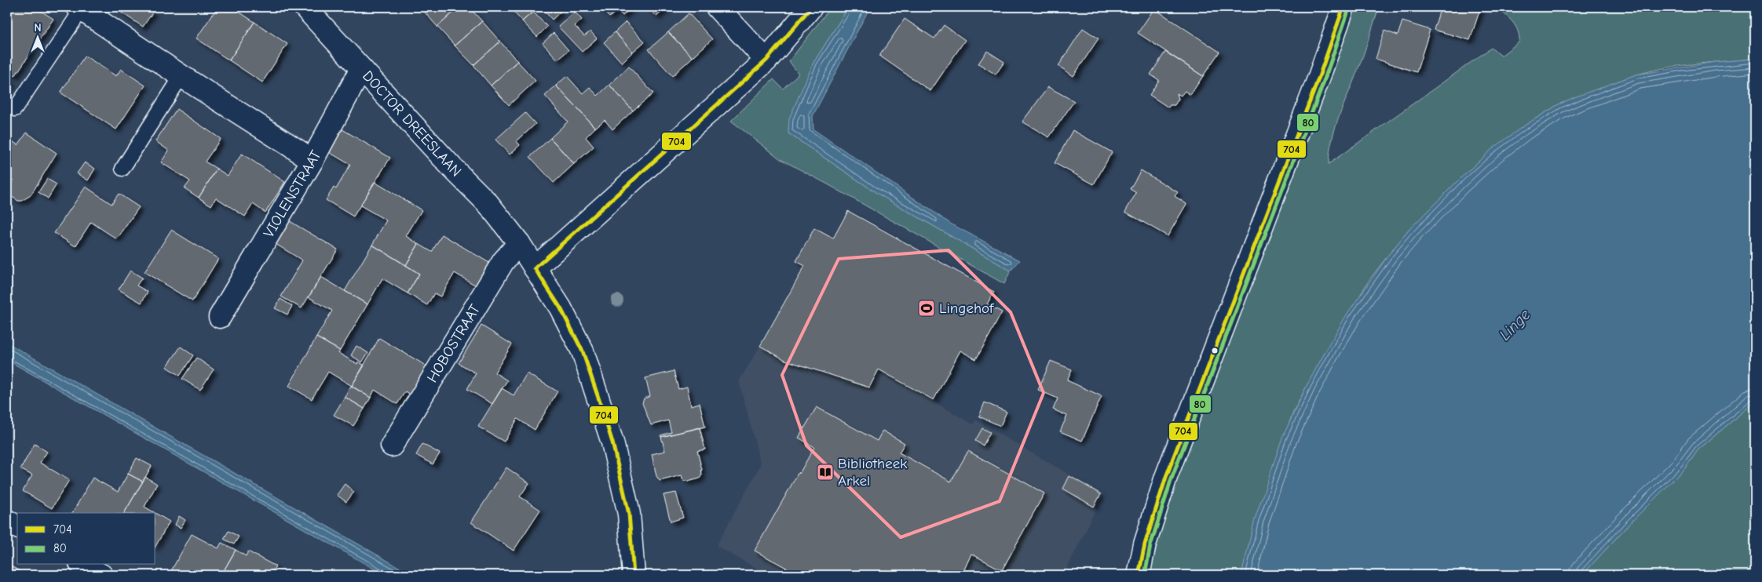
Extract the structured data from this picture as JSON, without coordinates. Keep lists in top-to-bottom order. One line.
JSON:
{"streets":{"street":["DOCTOR DREESLAAN","VIOLENSTRAAT","HOBOSTRAAT"]},"crossings":[["DOCTOR DREESLAAN","VIOLENSTRAAT"],["DOCTOR DREESLAAN","HOBOSTRAAT"]],"water":["Linge"],"places":{"sports":["Lingehof"],"library":["Bibliotheek Arkel"]},"lines":["transit line 704","transit line 80"],"legend":["704","80"],"north":"top"}
